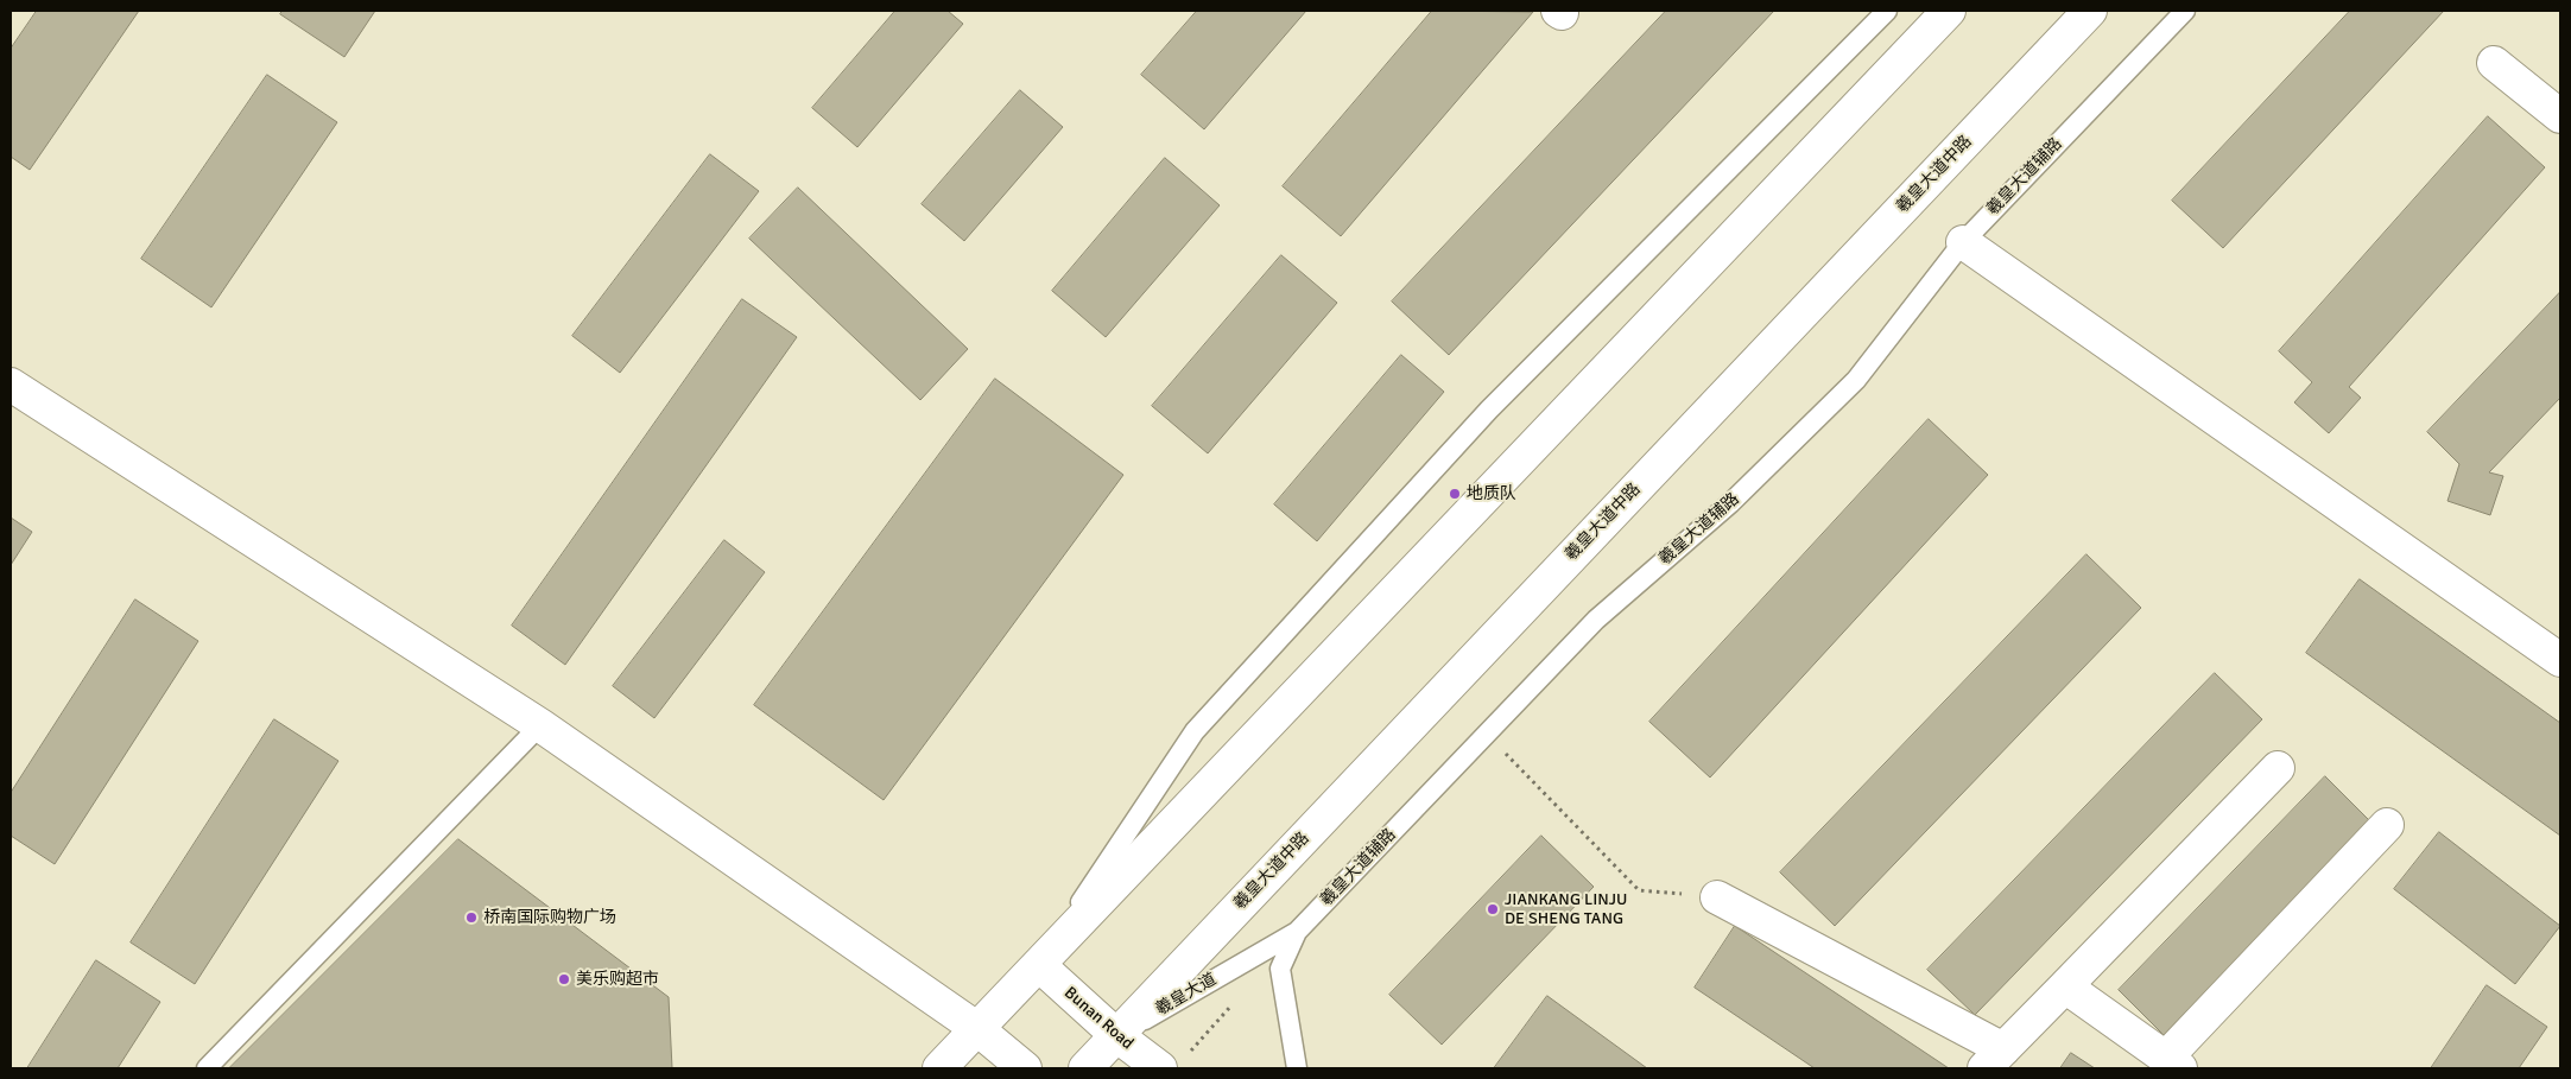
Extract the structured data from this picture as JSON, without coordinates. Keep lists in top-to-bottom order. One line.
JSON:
{"streets":{"street":["羲皇大道中路","羲皇大道","Bunan Road"],"lane":["羲皇大道辅路"]},"crossings":[["羲皇大道中路","羲皇大道"],["羲皇大道中路","Bunan Road"],["羲皇大道辅路","羲皇大道"],["羲皇大道","Bunan Road"]],"places":["地质队","JIANKANG LINJU DE SHENG TANG","桥南国际购物广场","美乐购超市"]}
